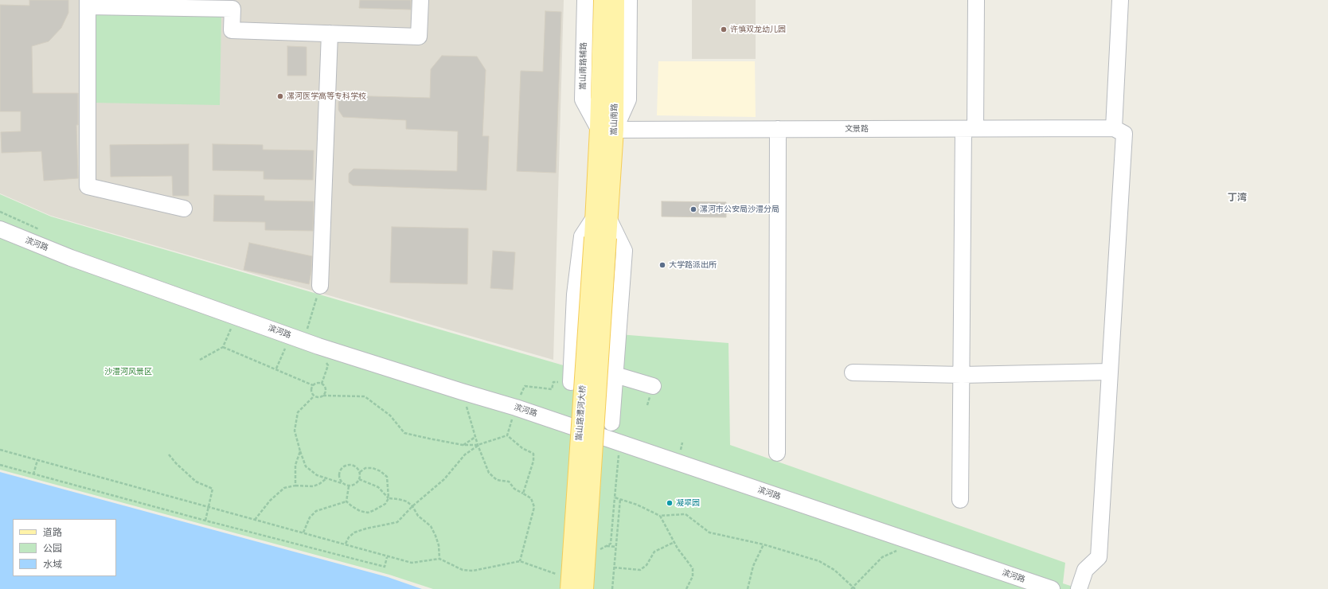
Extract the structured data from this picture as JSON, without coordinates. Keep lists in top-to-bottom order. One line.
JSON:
{"streets":{"main road":["嵩山南路","嵩山路澧河大桥"],"street":["嵩山南路辅路","文景路","滨河路"]},"crossings":[["嵩山南路辅路","嵩山南路"],["嵩山南路辅路","文景路"],["嵩山南路","文景路"],["嵩山南路","嵩山路澧河大桥"]],"districts":["丁湾"],"parks":["沙澧河风景区"],"places":["许慎双龙幼儿园","漯河医学高等专科学校","漯河市公安局沙澧分局","大学路派出所","凝翠园"],"legend":["道路","公园","水域"]}
